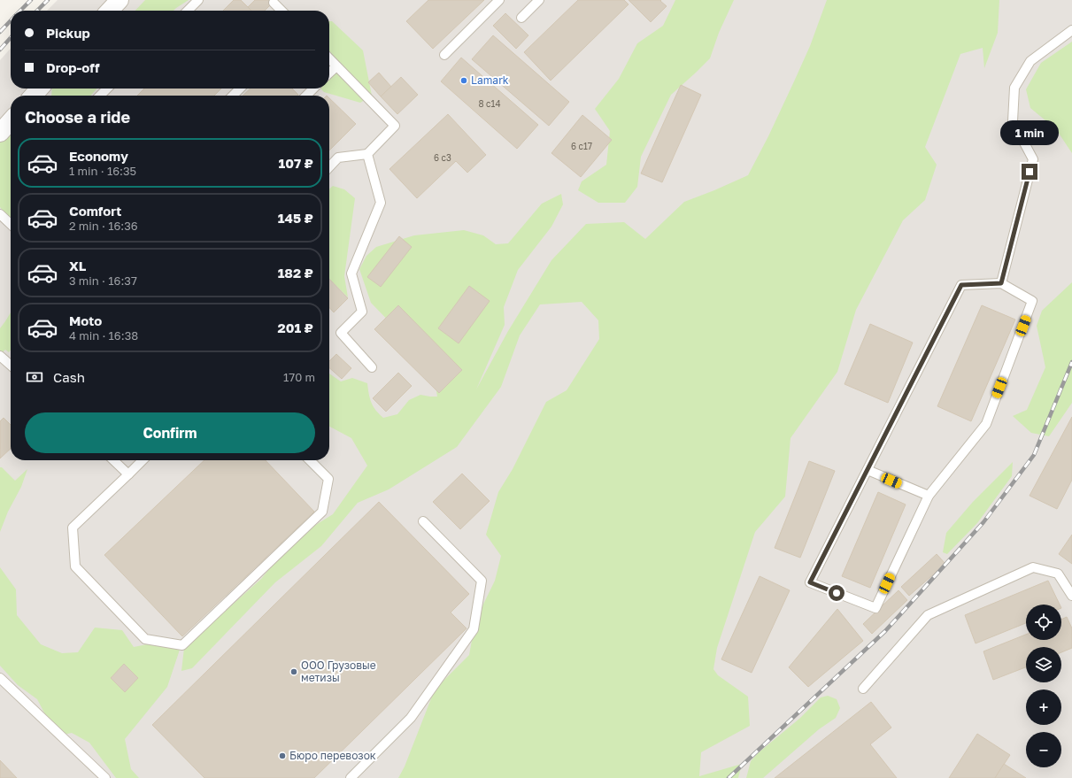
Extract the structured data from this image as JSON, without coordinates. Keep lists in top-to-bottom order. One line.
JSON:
{"places":["Lamark","ООО Грузовые метизы","Бюро перевозок"],"house_numbers":["8 с14","6 с17","6 с3"],"page":{"banner":["Pickup","Drop-off"],"heading":"Choose a ride","bubble":"1 min","list":[{"name":"Economy","note":"1 min · 16:35","value":"107 ₽"},{"name":"Comfort","note":"2 min · 16:36","value":"145 ₽"},{"name":"XL","note":"3 min · 16:37","value":"182 ₽"},{"name":"Moto","note":"4 min · 16:38","value":"201 ₽"}],"pay":["Cash","170 m"],"buttons":"Confirm","map_buttons":["+","−"]}}
